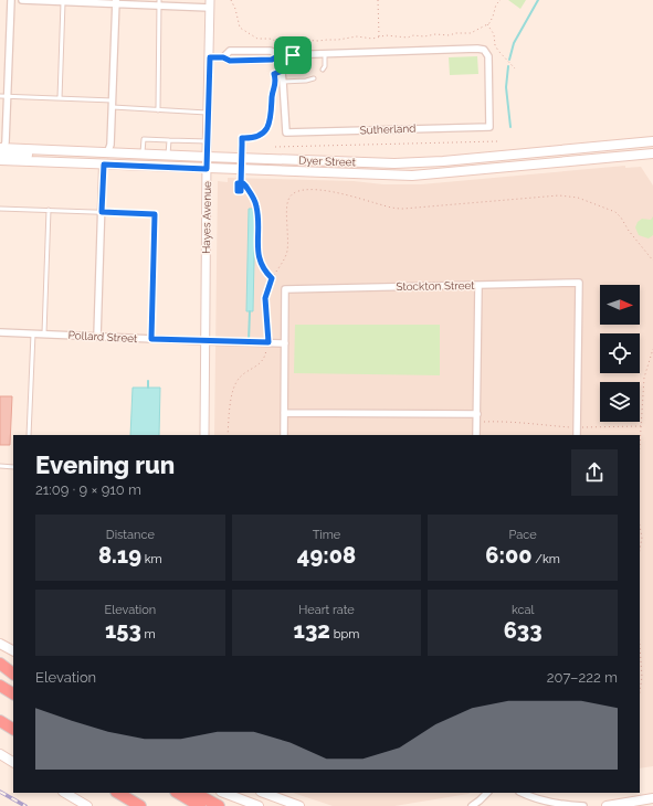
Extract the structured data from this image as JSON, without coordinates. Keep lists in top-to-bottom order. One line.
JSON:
{"streets":{"main road":["Dyer Street"],"street":["Sutherland","Hayes Avenue","Stockton Street","Pollard Street"]},"crossings":[["Dyer Street","Hayes Avenue"],["Hayes Avenue","Pollard Street"],["Stockton Street","Pollard Street"]],"north":"right","page":{"heading":["Evening run","21:09 · 9 × 910 m"],"stats":[["Distance","8.19 km"],["Time","49:08"],["Pace","6:00 /km"],["Elevation","153 m"],["Heart rate","132 bpm"],["kcal","633"]],"chart":["Elevation","207–222 m"]}}
